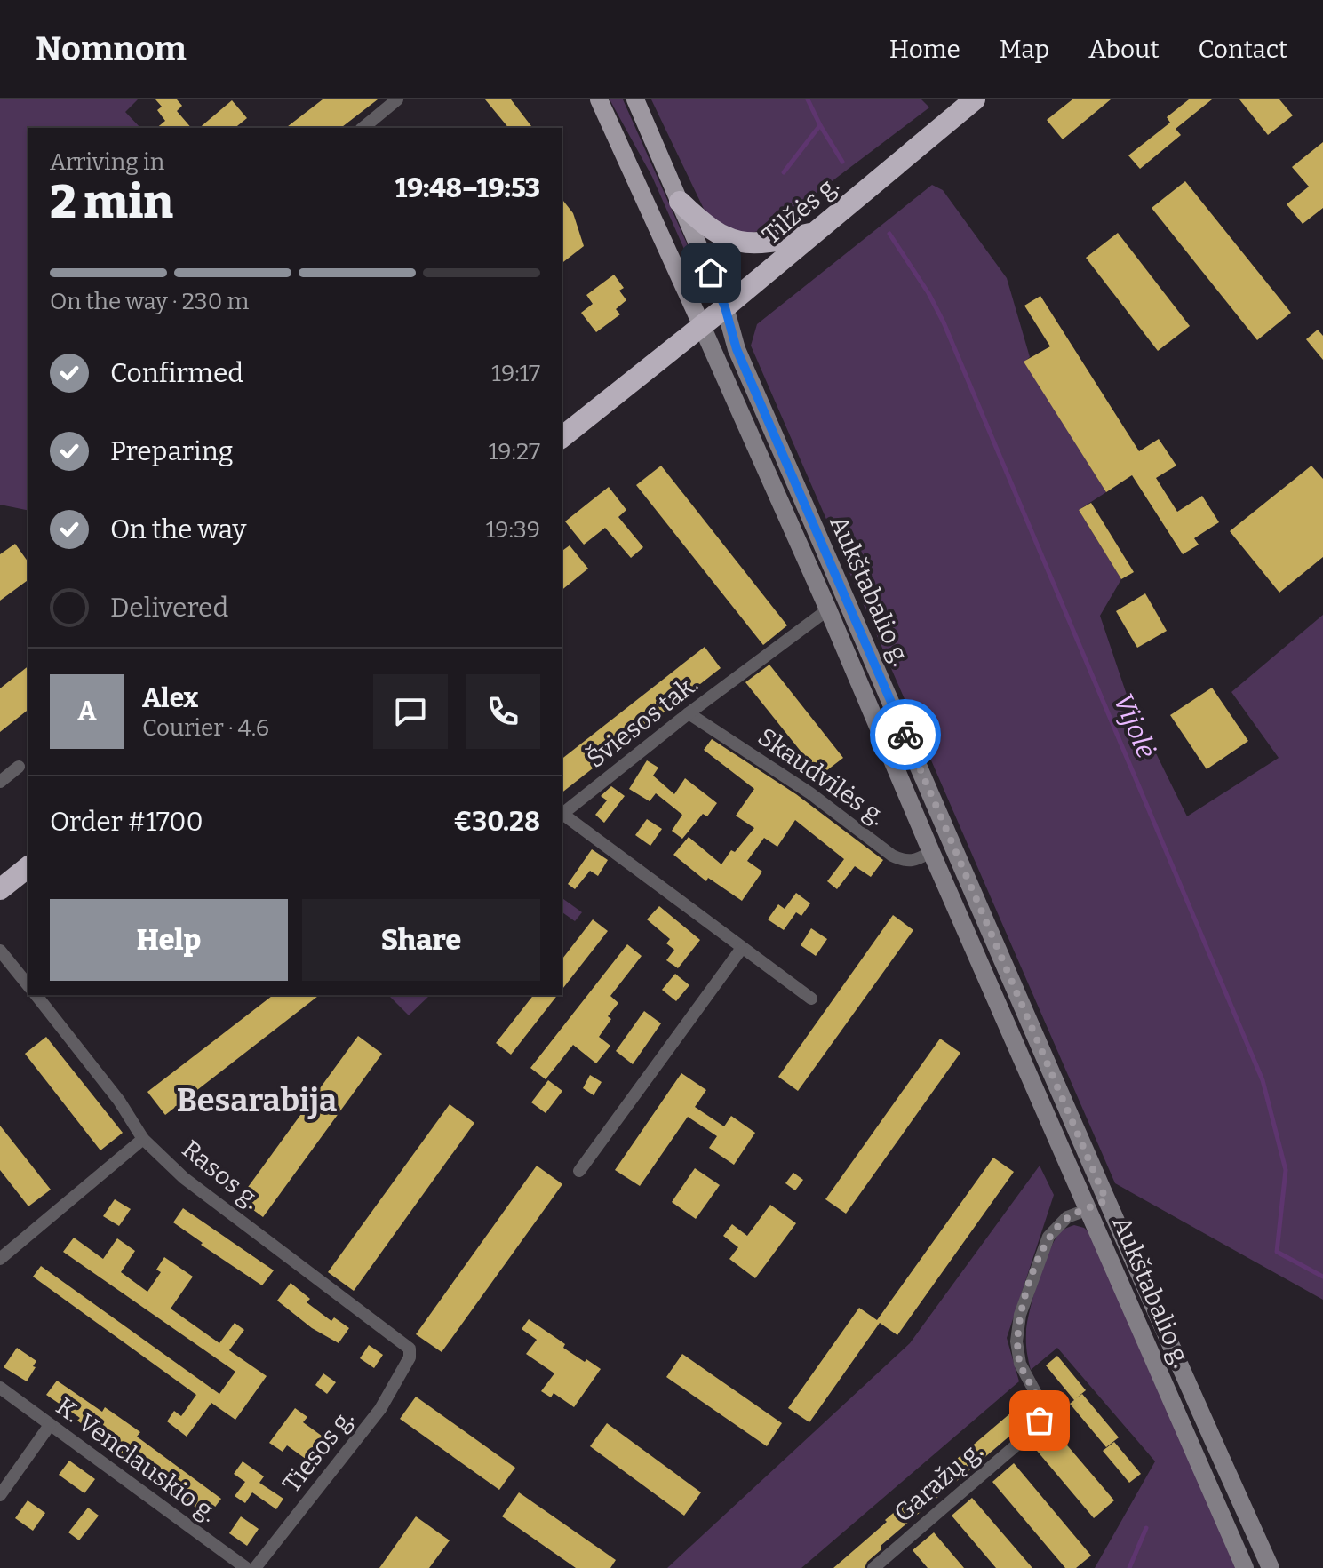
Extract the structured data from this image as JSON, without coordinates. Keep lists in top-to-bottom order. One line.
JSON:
{"streets":{"highway":["Tilžės g."],"main road":["Aukštabalio g."],"street":["Šviesos tak.","Skaudvilės g.","Rasos g.","Tiesos g.","K. Venclauskio g.","Garažų g."]},"crossings":[["Tilžės g.","Aukštabalio g."],["Aukštabalio g.","Šviesos tak."],["Aukštabalio g.","Skaudvilės g."],["Aukštabalio g.","Garažų g."],["Šviesos tak.","Skaudvilės g."],["Rasos g.","Tiesos g."]],"districts":["Besarabija"],"water":["Vijolė"],"page":{"header":"Nomnom","nav":["Home","Map","About","Contact"],"heading":["2 min","Arriving in","19:48–19:53"],"panel":["Alex","Courier · 4.6","Order #1700","€30.28"],"bar":"On the way · 230 m","list":[["Confirmed","19:17"],["Preparing","19:27"],["On the way","19:39"],"Delivered"],"round":"A","buttons":["Help","Share"]}}
